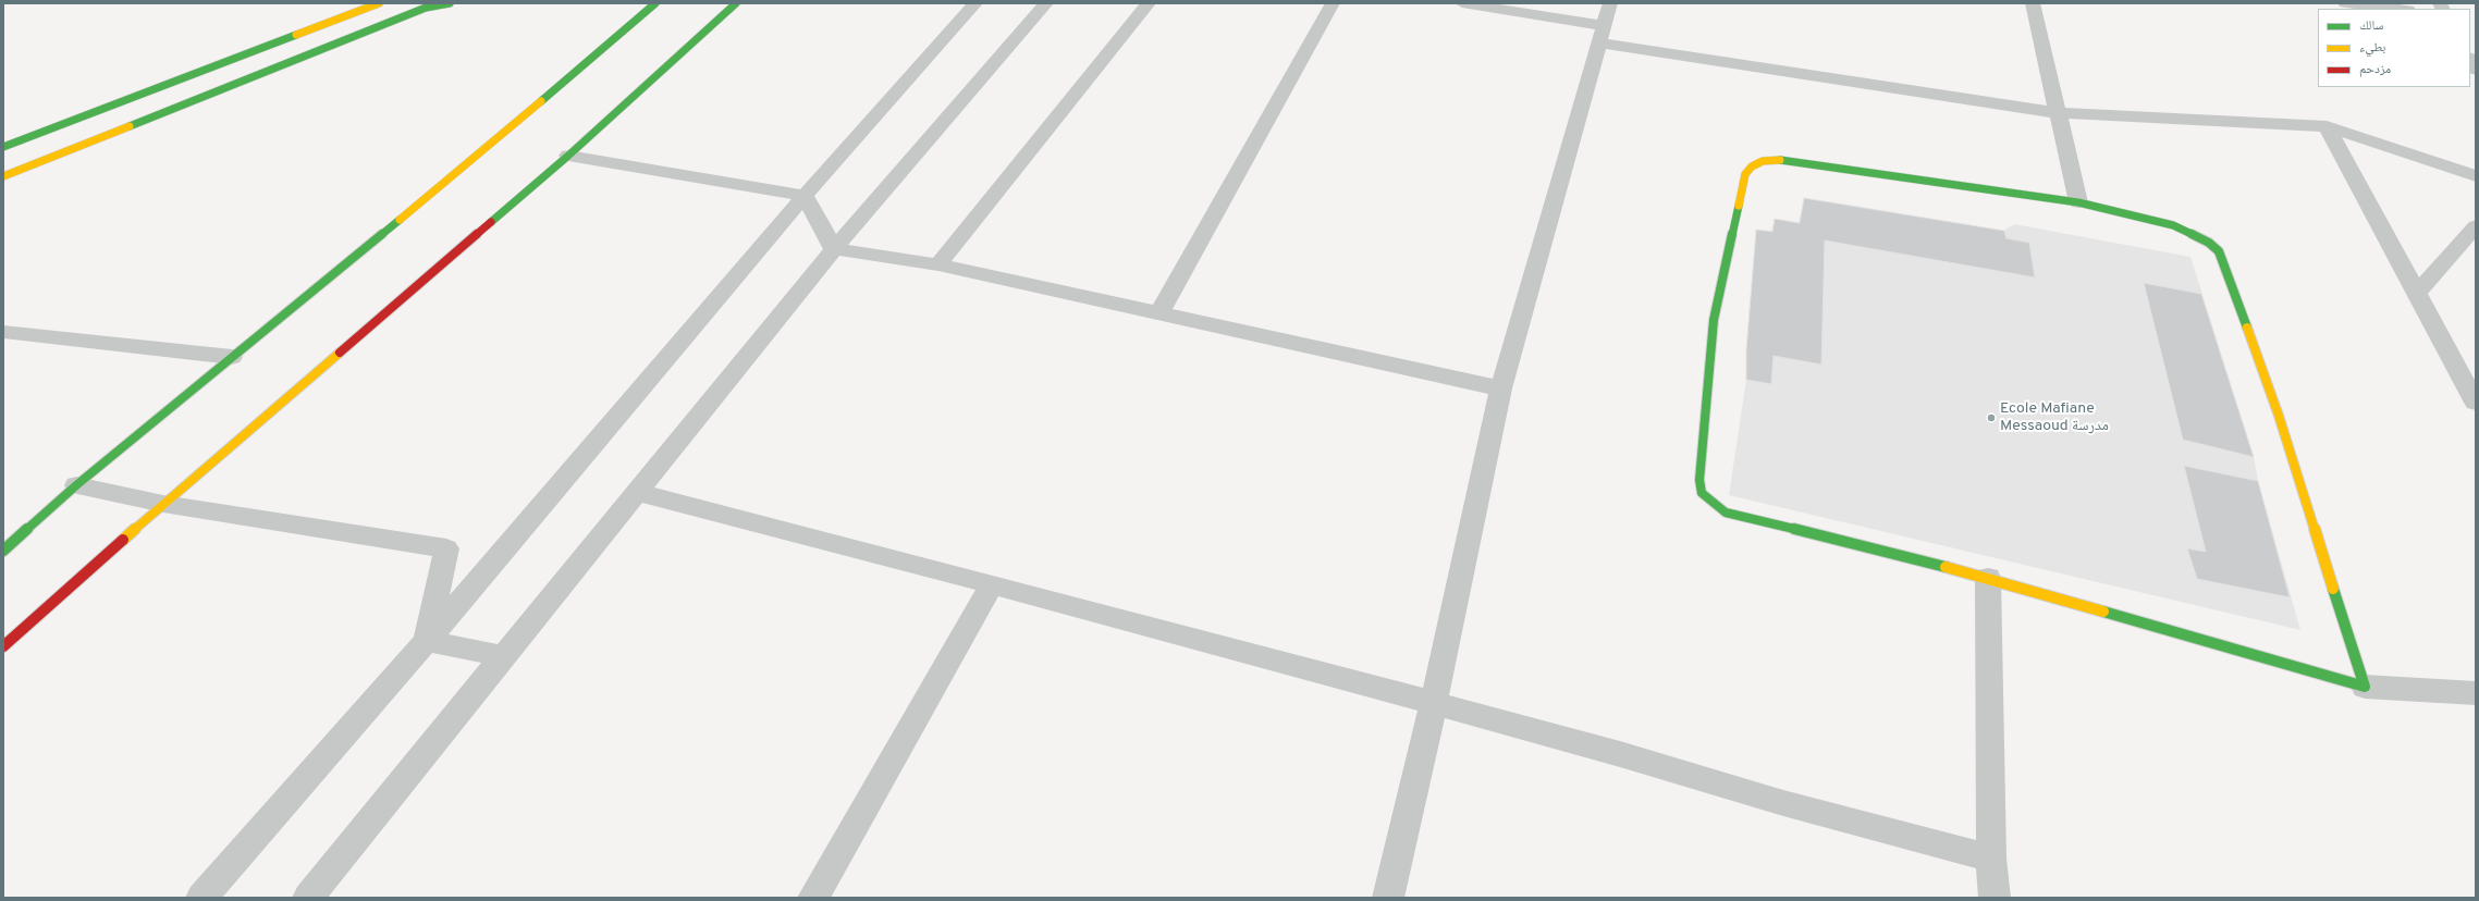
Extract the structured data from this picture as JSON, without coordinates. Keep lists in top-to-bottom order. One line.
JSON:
{"places":["Ecole Mafiane Messaoud مدرسة"],"legend":["سالك","بطيء","مزدحم"]}
